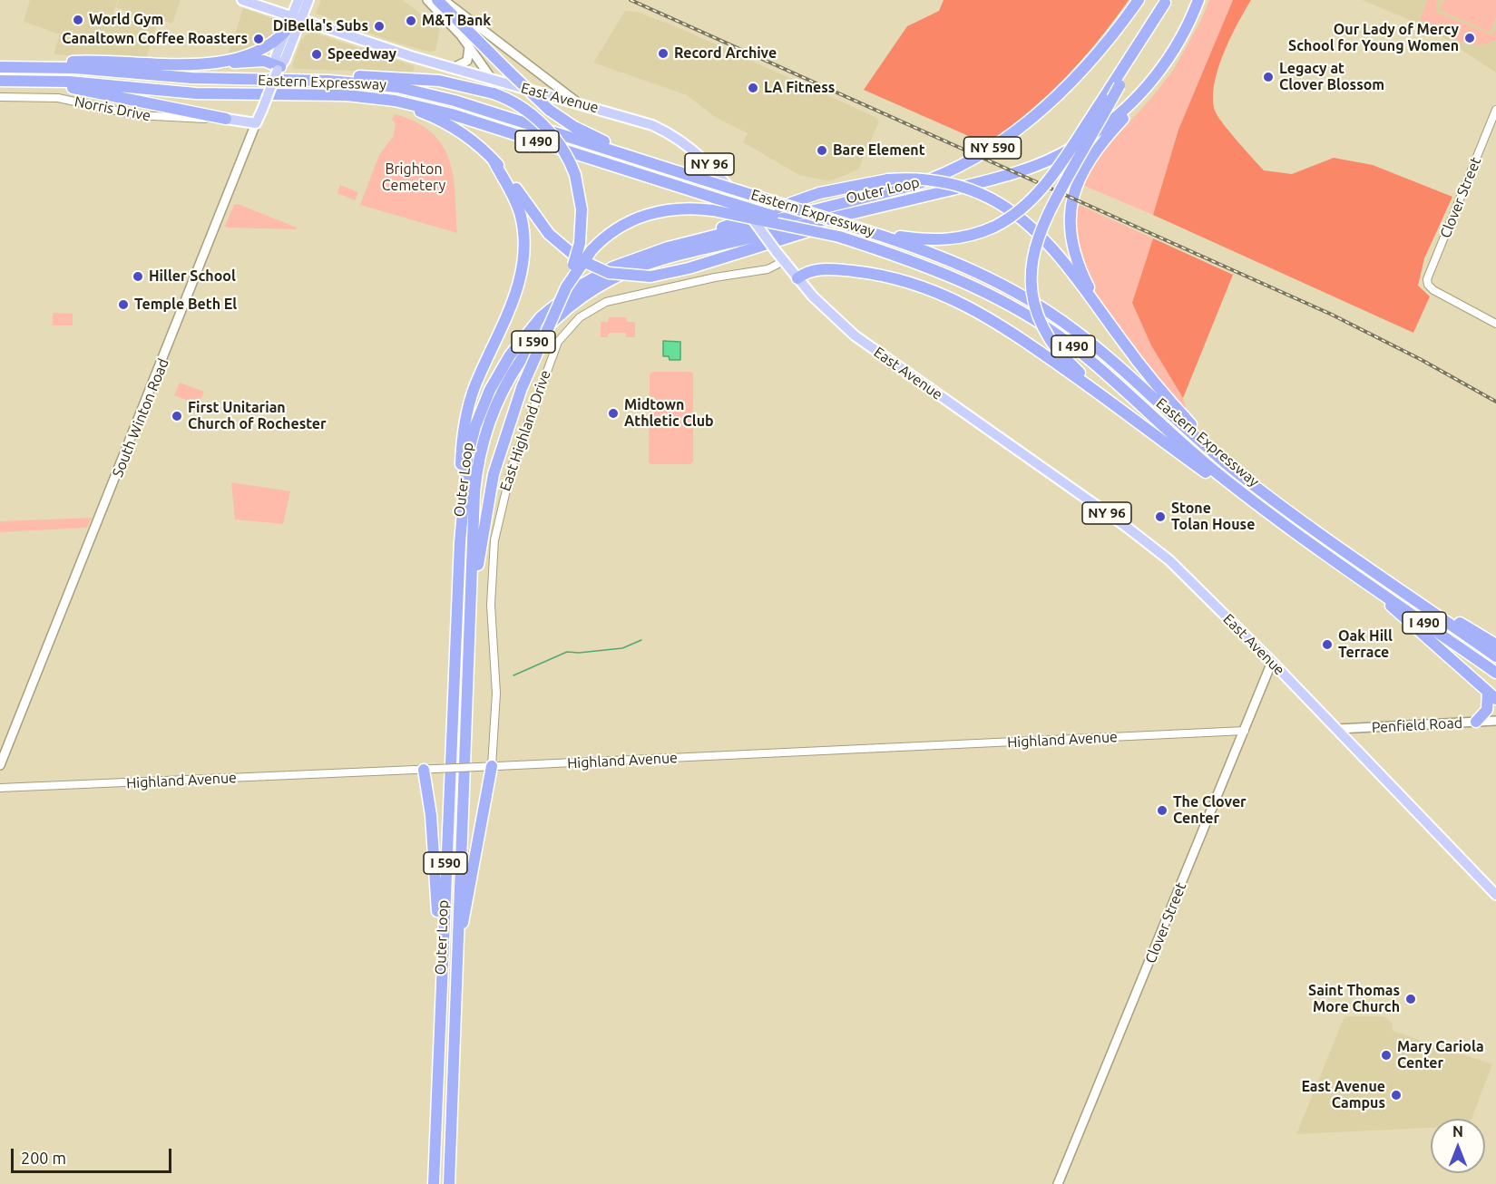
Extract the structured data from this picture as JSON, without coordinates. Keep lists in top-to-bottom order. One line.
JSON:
{"streets":{"highway":["Eastern Expressway","I 490","NY 590","Outer Loop","I 590"],"main road":["East Avenue","Norris Drive","NY 96","Clover Street","South Winton Road","Penfield Road"],"street":["East Highland Drive","Highland Avenue"]},"crossings":[["East Avenue","Clover Street"],["East Avenue","South Winton Road"],["East Avenue","East Highland Drive"],["East Avenue","Penfield Road"],["Norris Drive","South Winton Road"],["Clover Street","Highland Avenue"],["East Highland Drive","Highland Avenue"]],"parks":["Brighton Cemetery"],"places":["World Gym","M&T Bank","DiBella's Subs","Our Lady of Mercy School for Young Women","Canaltown Coffee Roasters","Record Archive","Speedway","Legacy at Clover Blossom","LA Fitness","Bare Element","Hiller School","Temple Beth El","Midtown Athletic Club","First Unitarian Church of Rochester","Stone Tolan House","Oak Hill Terrace","The Clover Center","Saint Thomas More Church","Mary Cariola Center","East Avenue Campus"],"scale_bar":"200 m","north":"top"}
